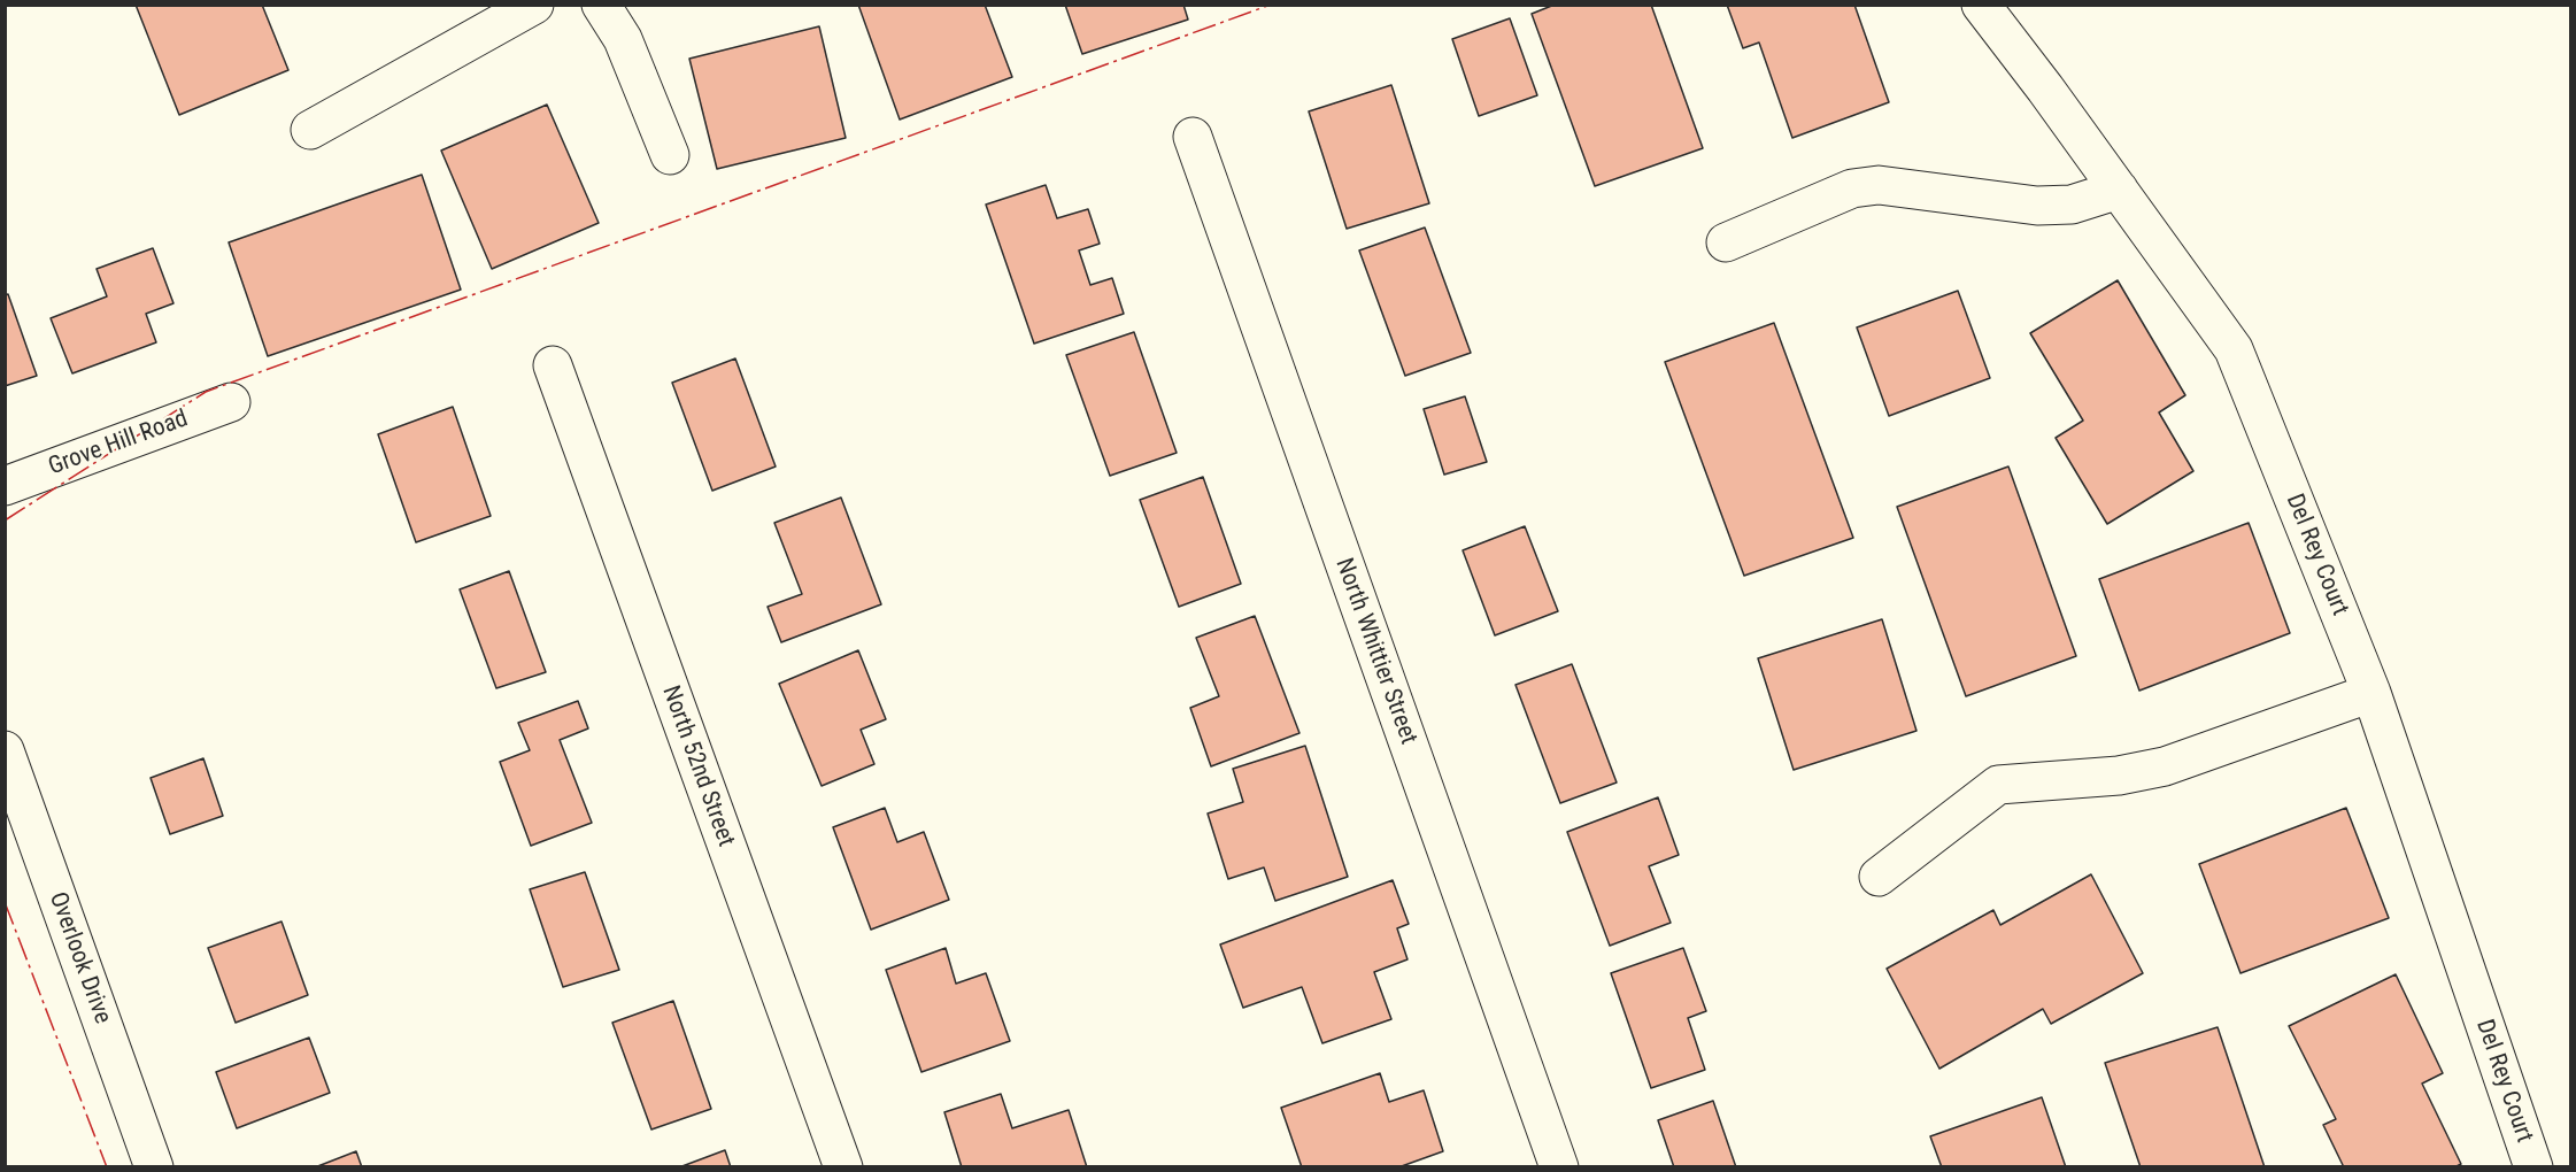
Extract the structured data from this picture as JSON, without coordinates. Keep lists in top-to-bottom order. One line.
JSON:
{"streets":{"street":["Grove Hill Road","Del Rey Court","North Whittier Street","North 52nd Street","Overlook Drive"]}}
